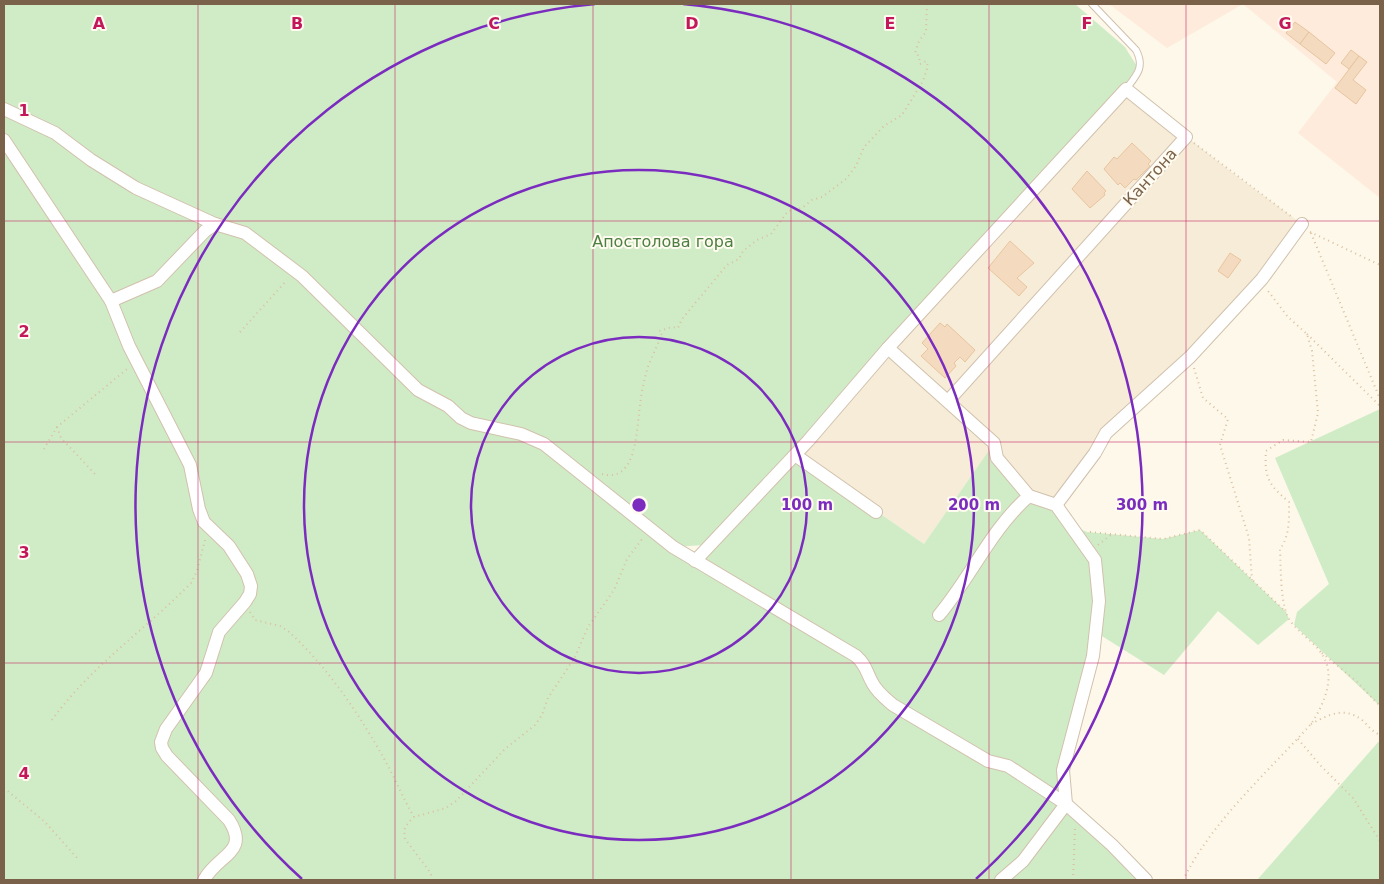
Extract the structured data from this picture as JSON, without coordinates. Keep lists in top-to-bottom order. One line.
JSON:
{"streets":{"street":["Кантона"]},"parks":["Апостолова гора"],"grid":{"columns":["A","B","C","D","E","F","G"],"rows":["1","2","3","4"]},"rings":["100 m","200 m","300 m"]}
